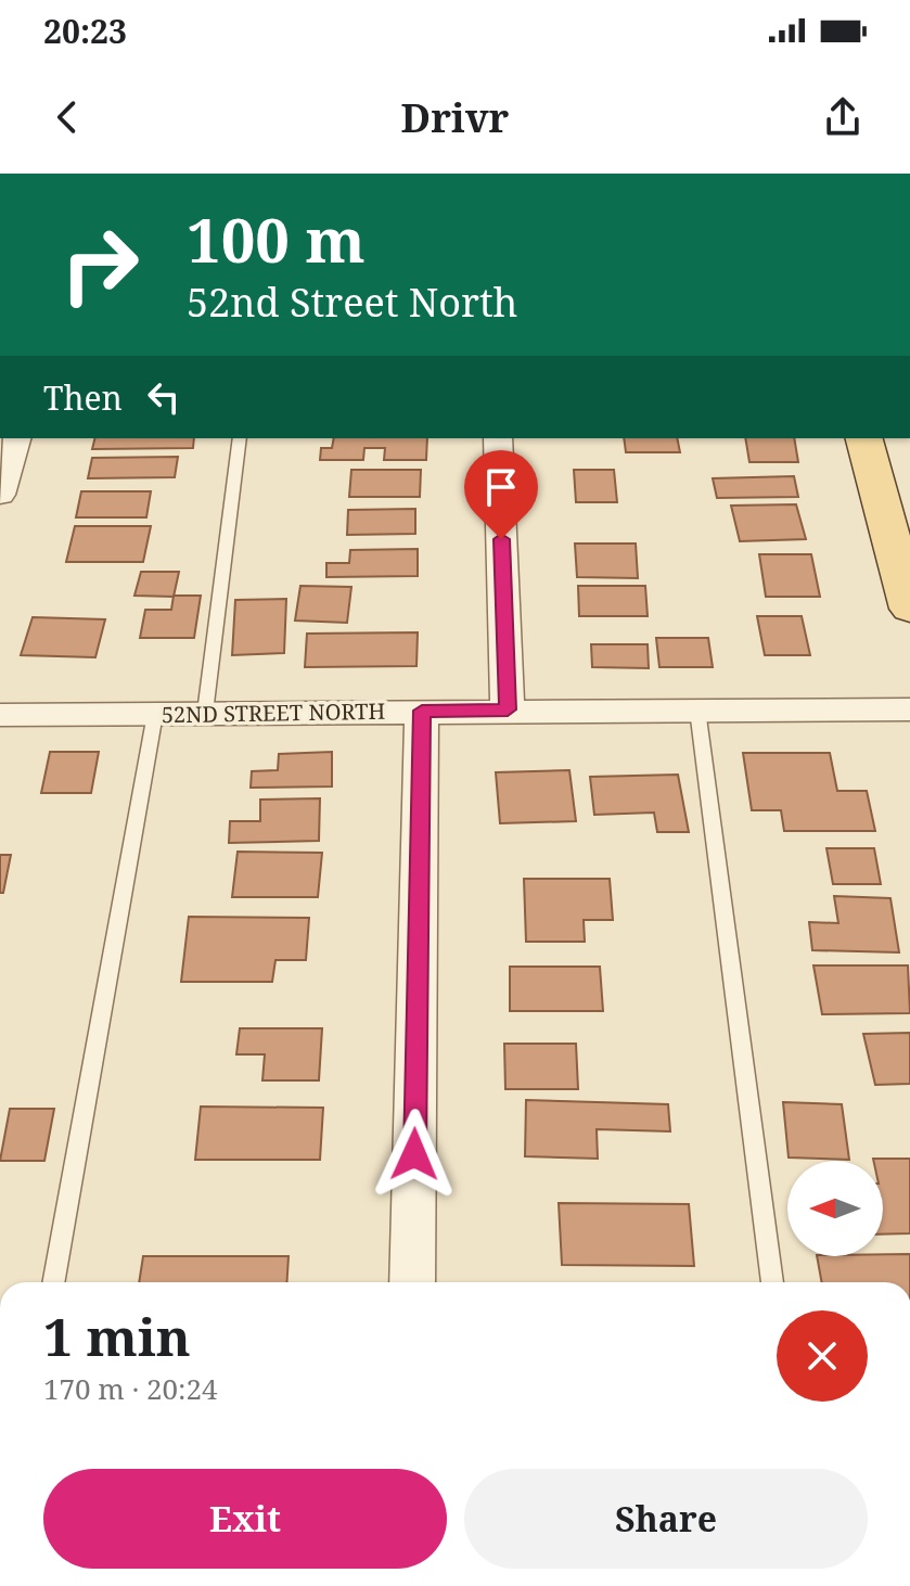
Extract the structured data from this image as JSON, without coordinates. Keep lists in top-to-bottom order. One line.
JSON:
{"streets":{"street":["52ND STREET NORTH"]},"north":"left","page":{"status":"20:23","header":"Drivr","turn":["100 m","52nd Street North"],"then":"Then","heading":["1 min","170 m · 20:24"],"buttons":["Exit","Share"]}}
